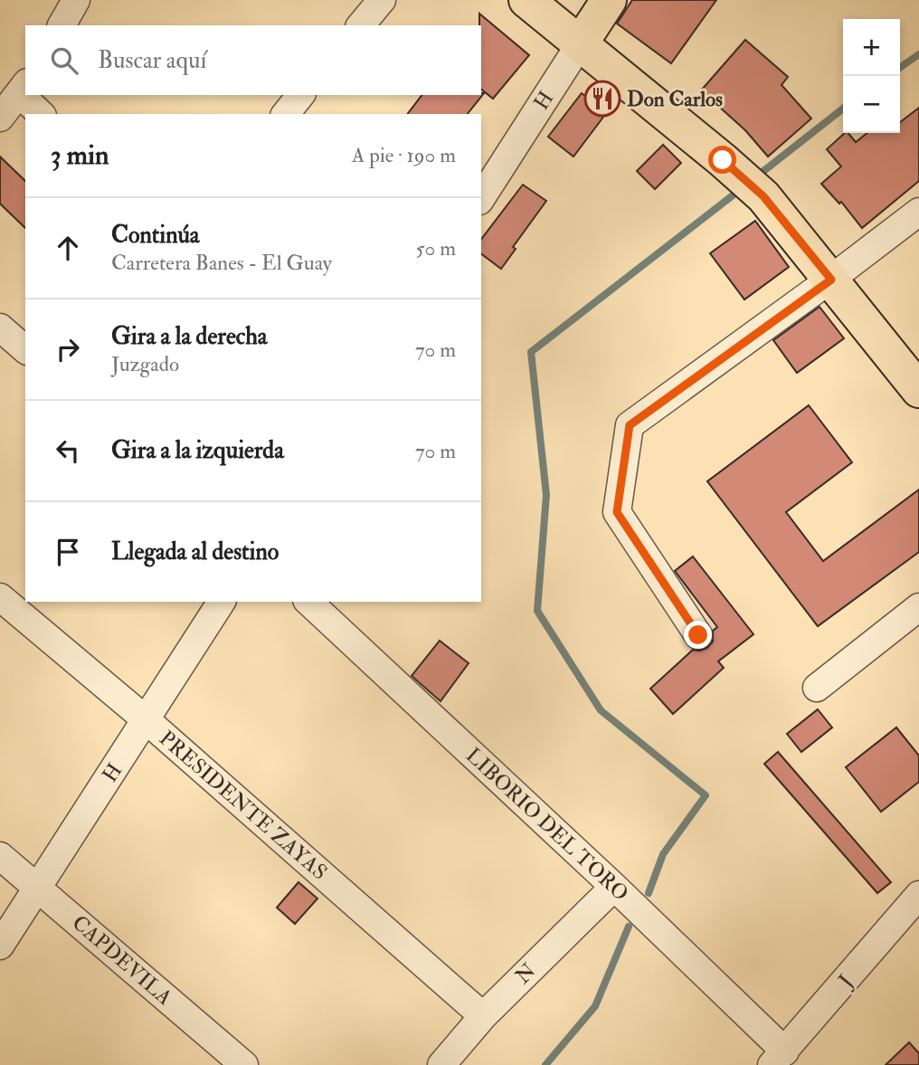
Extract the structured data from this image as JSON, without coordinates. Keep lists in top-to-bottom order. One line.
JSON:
{"streets":{"main road":["H"],"street":["PRESIDENTE ZAYAS","LIBORIO DEL TORO","CAPDEVILA","N","J"]},"crossings":[["H","PRESIDENTE ZAYAS"],["H","CAPDEVILA"],["PRESIDENTE ZAYAS","N"],["LIBORIO DEL TORO","N"],["LIBORIO DEL TORO","J"]],"places":{"restaurant":["Don Carlos"]},"page":{"map_buttons":["+","−"],"search":"Buscar aquí","heading":["3 min","A pie · 190 m"],"list":[["Continúa","Carretera Banes - El Guay","50 m"],["Gira a la derecha","Juzgado","70 m"],["Gira a la izquierda","70 m"],"Llegada al destino"]}}
